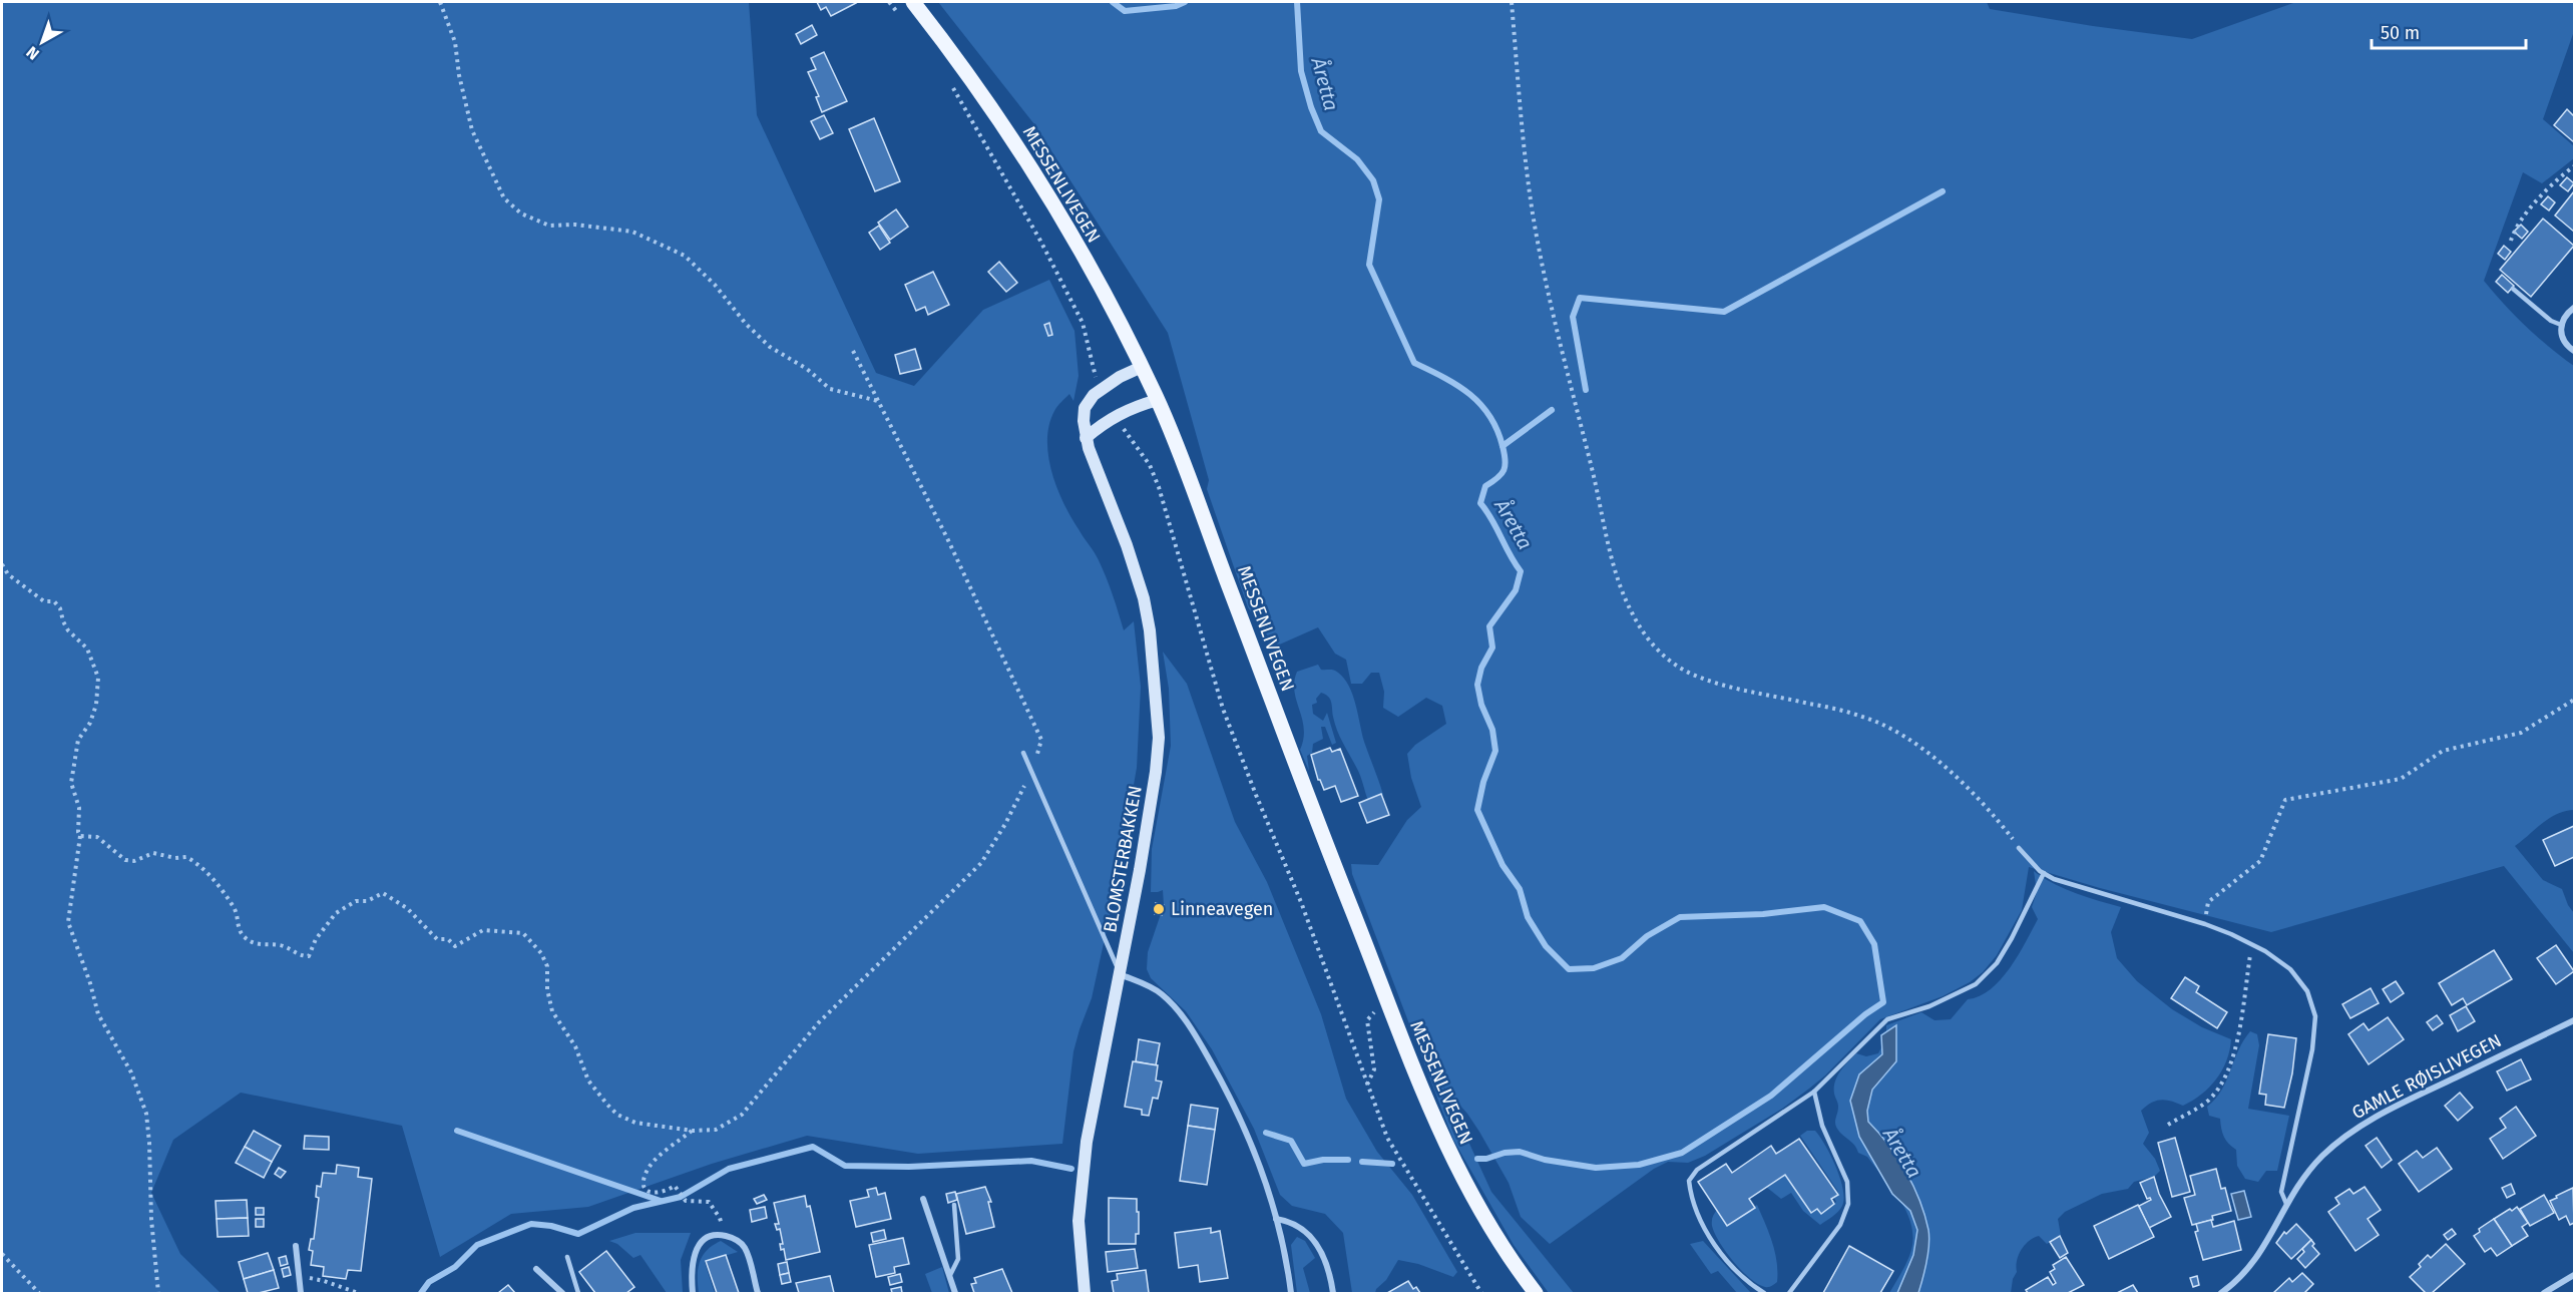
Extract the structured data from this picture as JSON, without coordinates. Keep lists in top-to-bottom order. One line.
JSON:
{"streets":{"main road":["MESSENLIVEGEN"],"street":["BLOMSTERBAKKEN","GAMLE RØISLIVEGEN"]},"crossings":[["MESSENLIVEGEN","BLOMSTERBAKKEN"]],"water":["Åretta"],"places":["Linneavegen"],"scale_bar":"50 m","north":"bottom left"}
